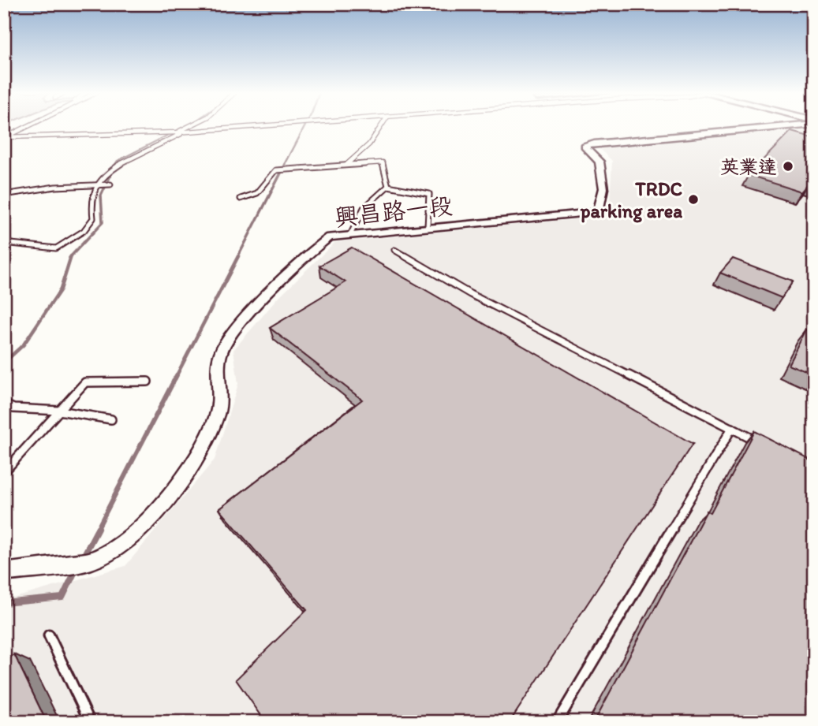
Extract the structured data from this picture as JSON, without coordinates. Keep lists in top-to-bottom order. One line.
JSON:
{"streets":{"street":["興昌路一段"]},"places":["英業達","TRDC parking area"]}
